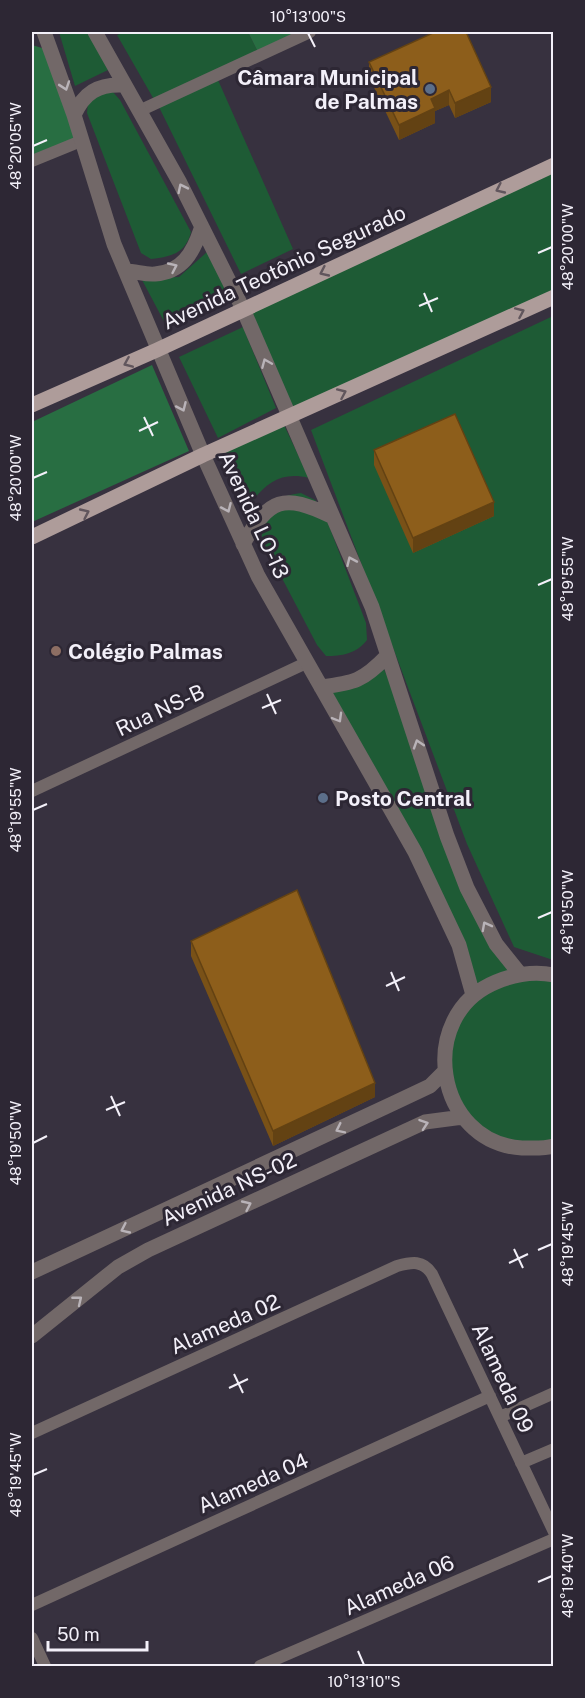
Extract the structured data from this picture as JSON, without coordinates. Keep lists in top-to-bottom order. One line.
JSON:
{"streets":{"main road":["Avenida Teotônio Segurado"],"street":["Avenida LO-13","Rua NS-B","Avenida NS-02","Alameda 02","Alameda 09","Alameda 04","Alameda 06"]},"crossings":[["Avenida Teotônio Segurado","Avenida LO-13"],["Avenida LO-13","Rua NS-B"],["Alameda 02","Alameda 09"],["Alameda 09","Alameda 04"]],"places":["Câmara Municipal de Palmas","Colégio Palmas","Posto Central"],"scale_bar":"50 m","coordinates":["10°13'00\"S","48°20'05\"W","48°20'00\"W","48°19'55\"W","48°19'50\"W","48°19'45\"W","48°19'40\"W","10°13'10\"S"]}
